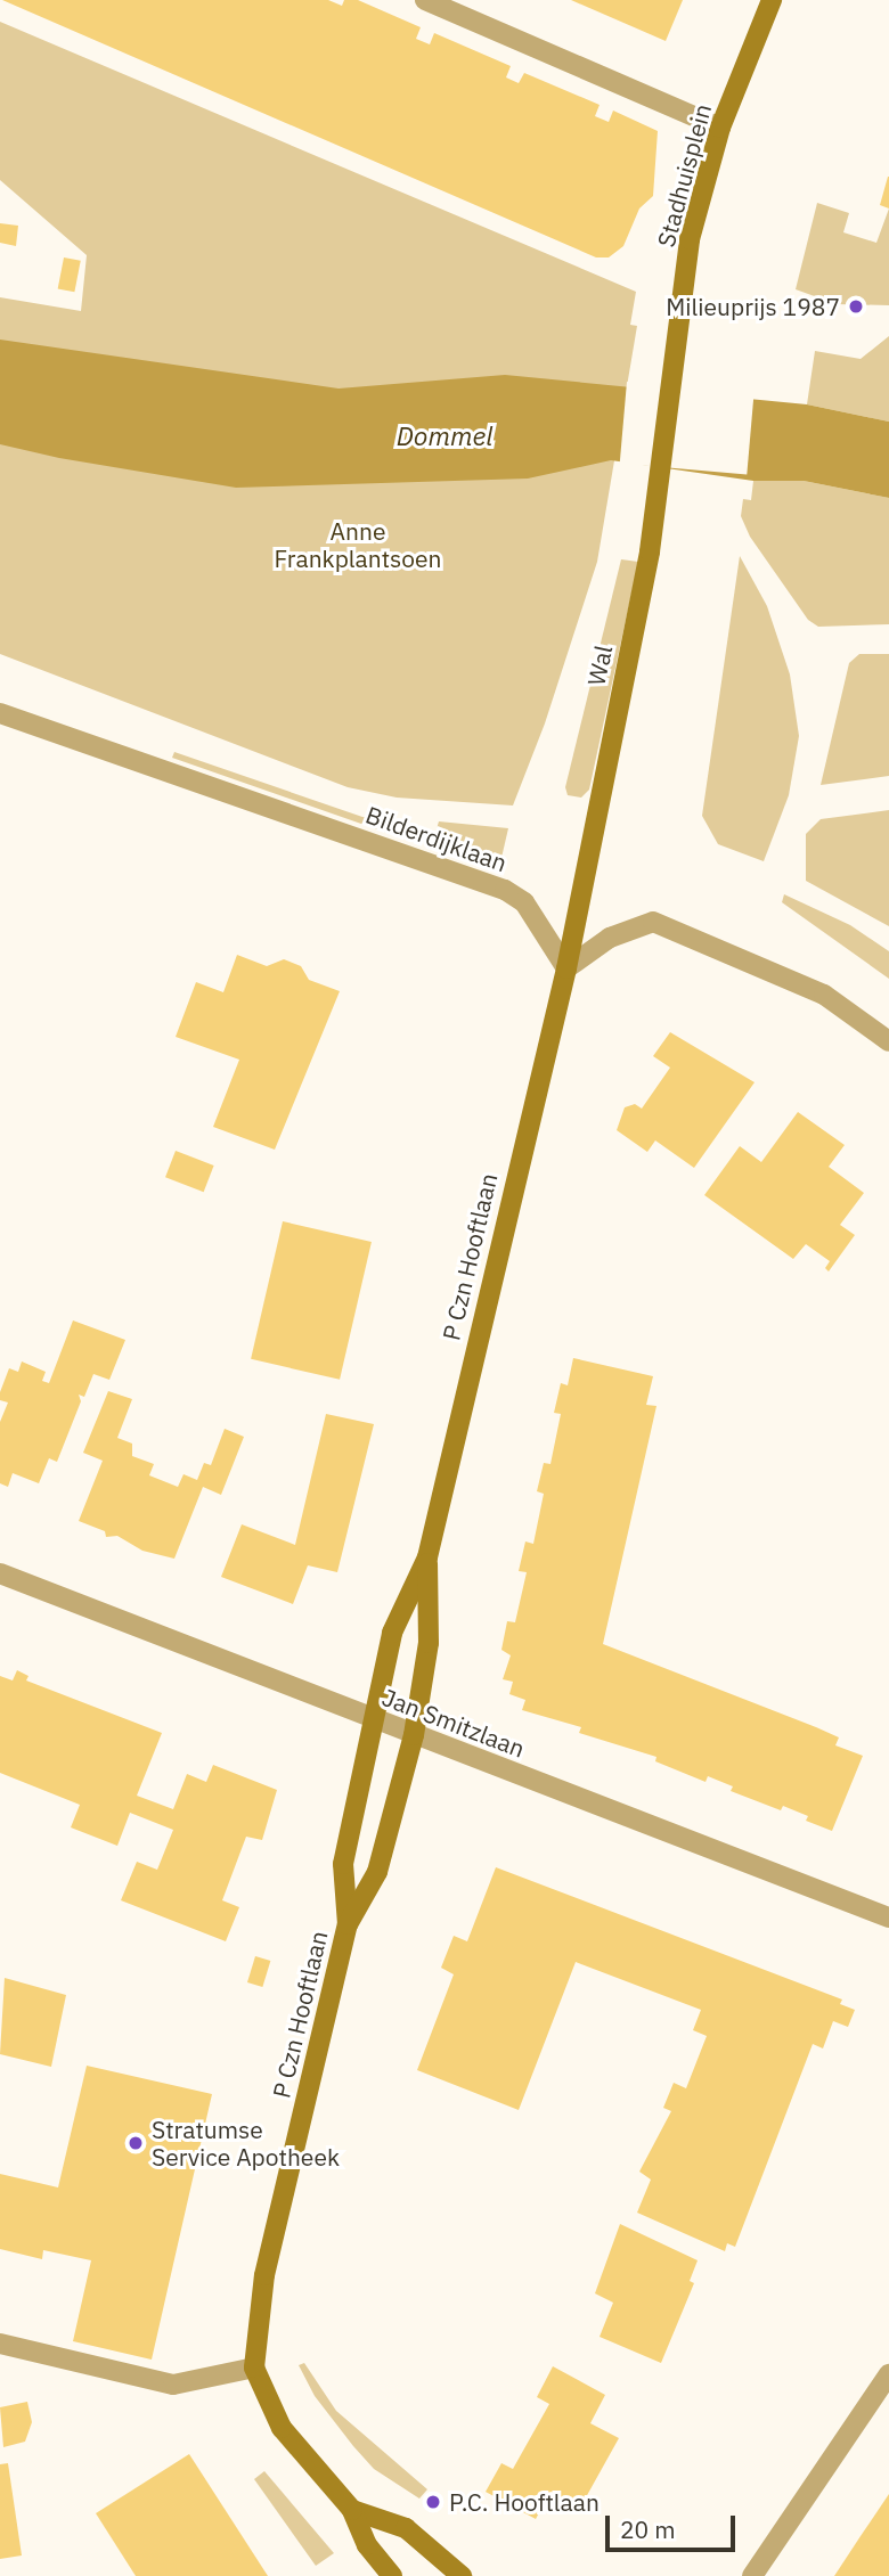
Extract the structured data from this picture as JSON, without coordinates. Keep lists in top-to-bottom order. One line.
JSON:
{"streets":{"street":["Stadhuisplein","Wal","Bilderdijklaan","P Czn Hooftlaan","Jan Smitzlaan"]},"crossings":[["Stadhuisplein","Wal"],["Wal","Bilderdijklaan"],["Wal","P Czn Hooftlaan"],["Bilderdijklaan","P Czn Hooftlaan"],["P Czn Hooftlaan","Jan Smitzlaan"]],"water":["Dommel"],"parks":["Anne Frankplantsoen"],"places":["Milieuprijs 1987","Stratumse Service Apotheek","P.C. Hooftlaan"],"scale_bar":"20 m"}
